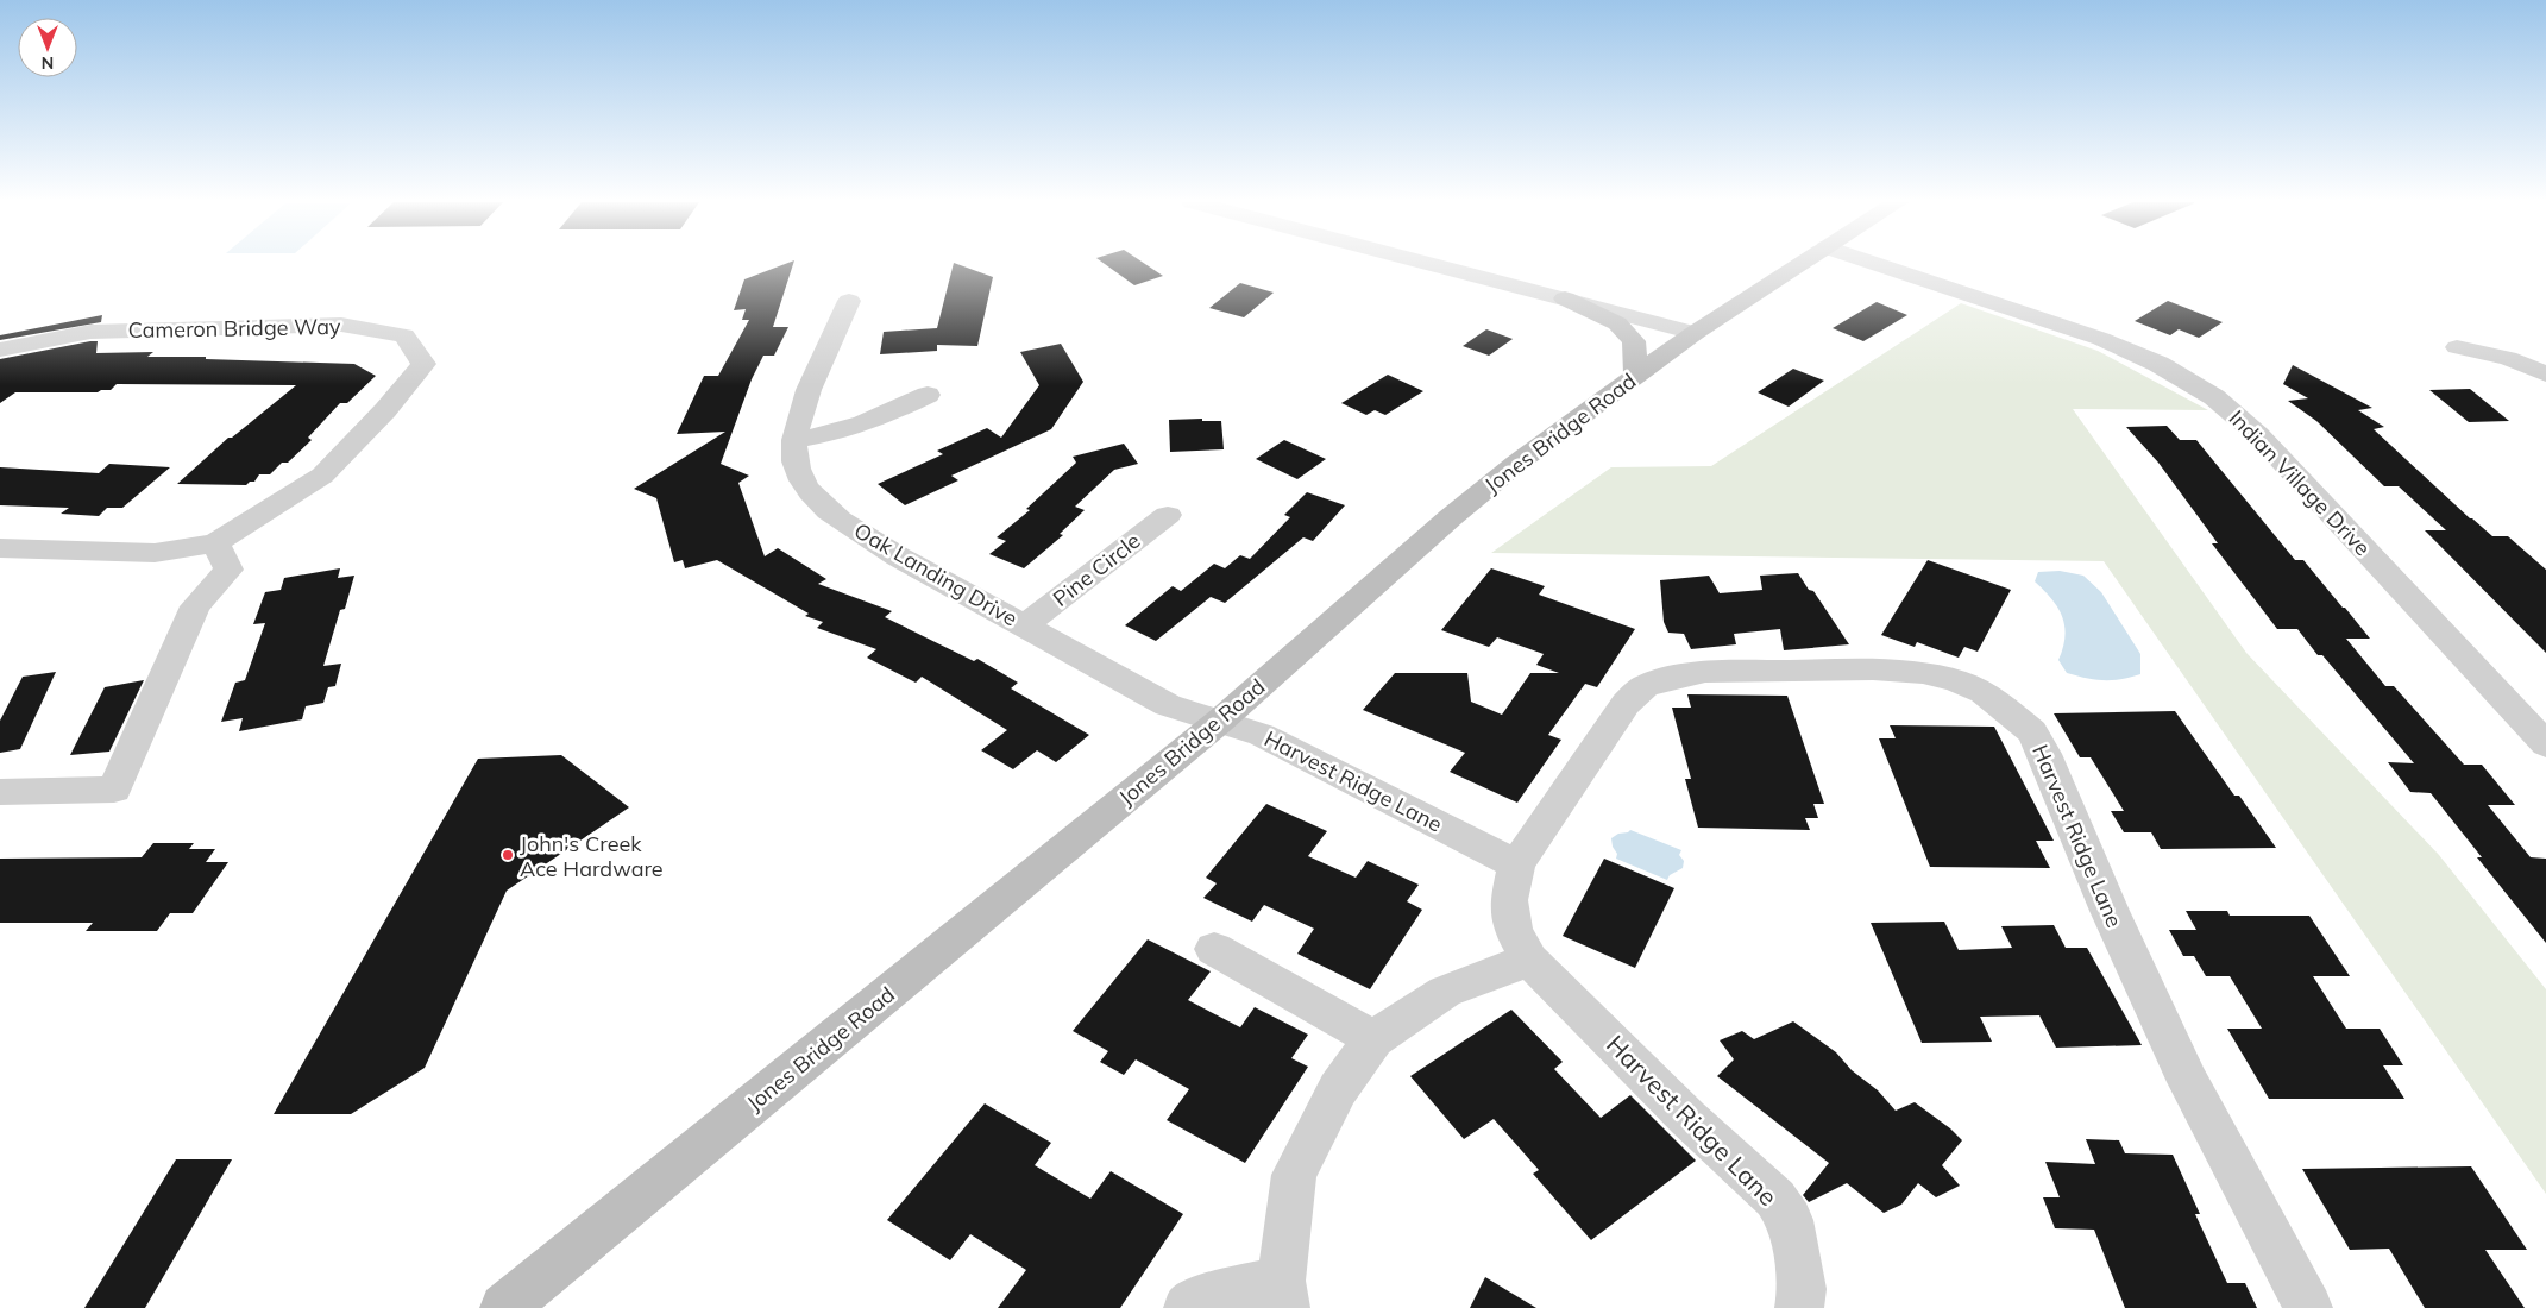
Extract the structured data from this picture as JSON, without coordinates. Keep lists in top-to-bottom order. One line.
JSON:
{"streets":{"main road":["Jones Bridge Road"],"street":["Cameron Bridge Way","Indian Village Drive","Pine Circle","Oak Landing Drive","Harvest Ridge Lane"]},"crossings":[["Jones Bridge Road","Oak Landing Drive"],["Jones Bridge Road","Harvest Ridge Lane"],["Pine Circle","Oak Landing Drive"],["Oak Landing Drive","Harvest Ridge Lane"]],"places":["John's Creek Ace Hardware"],"north":"bottom"}
